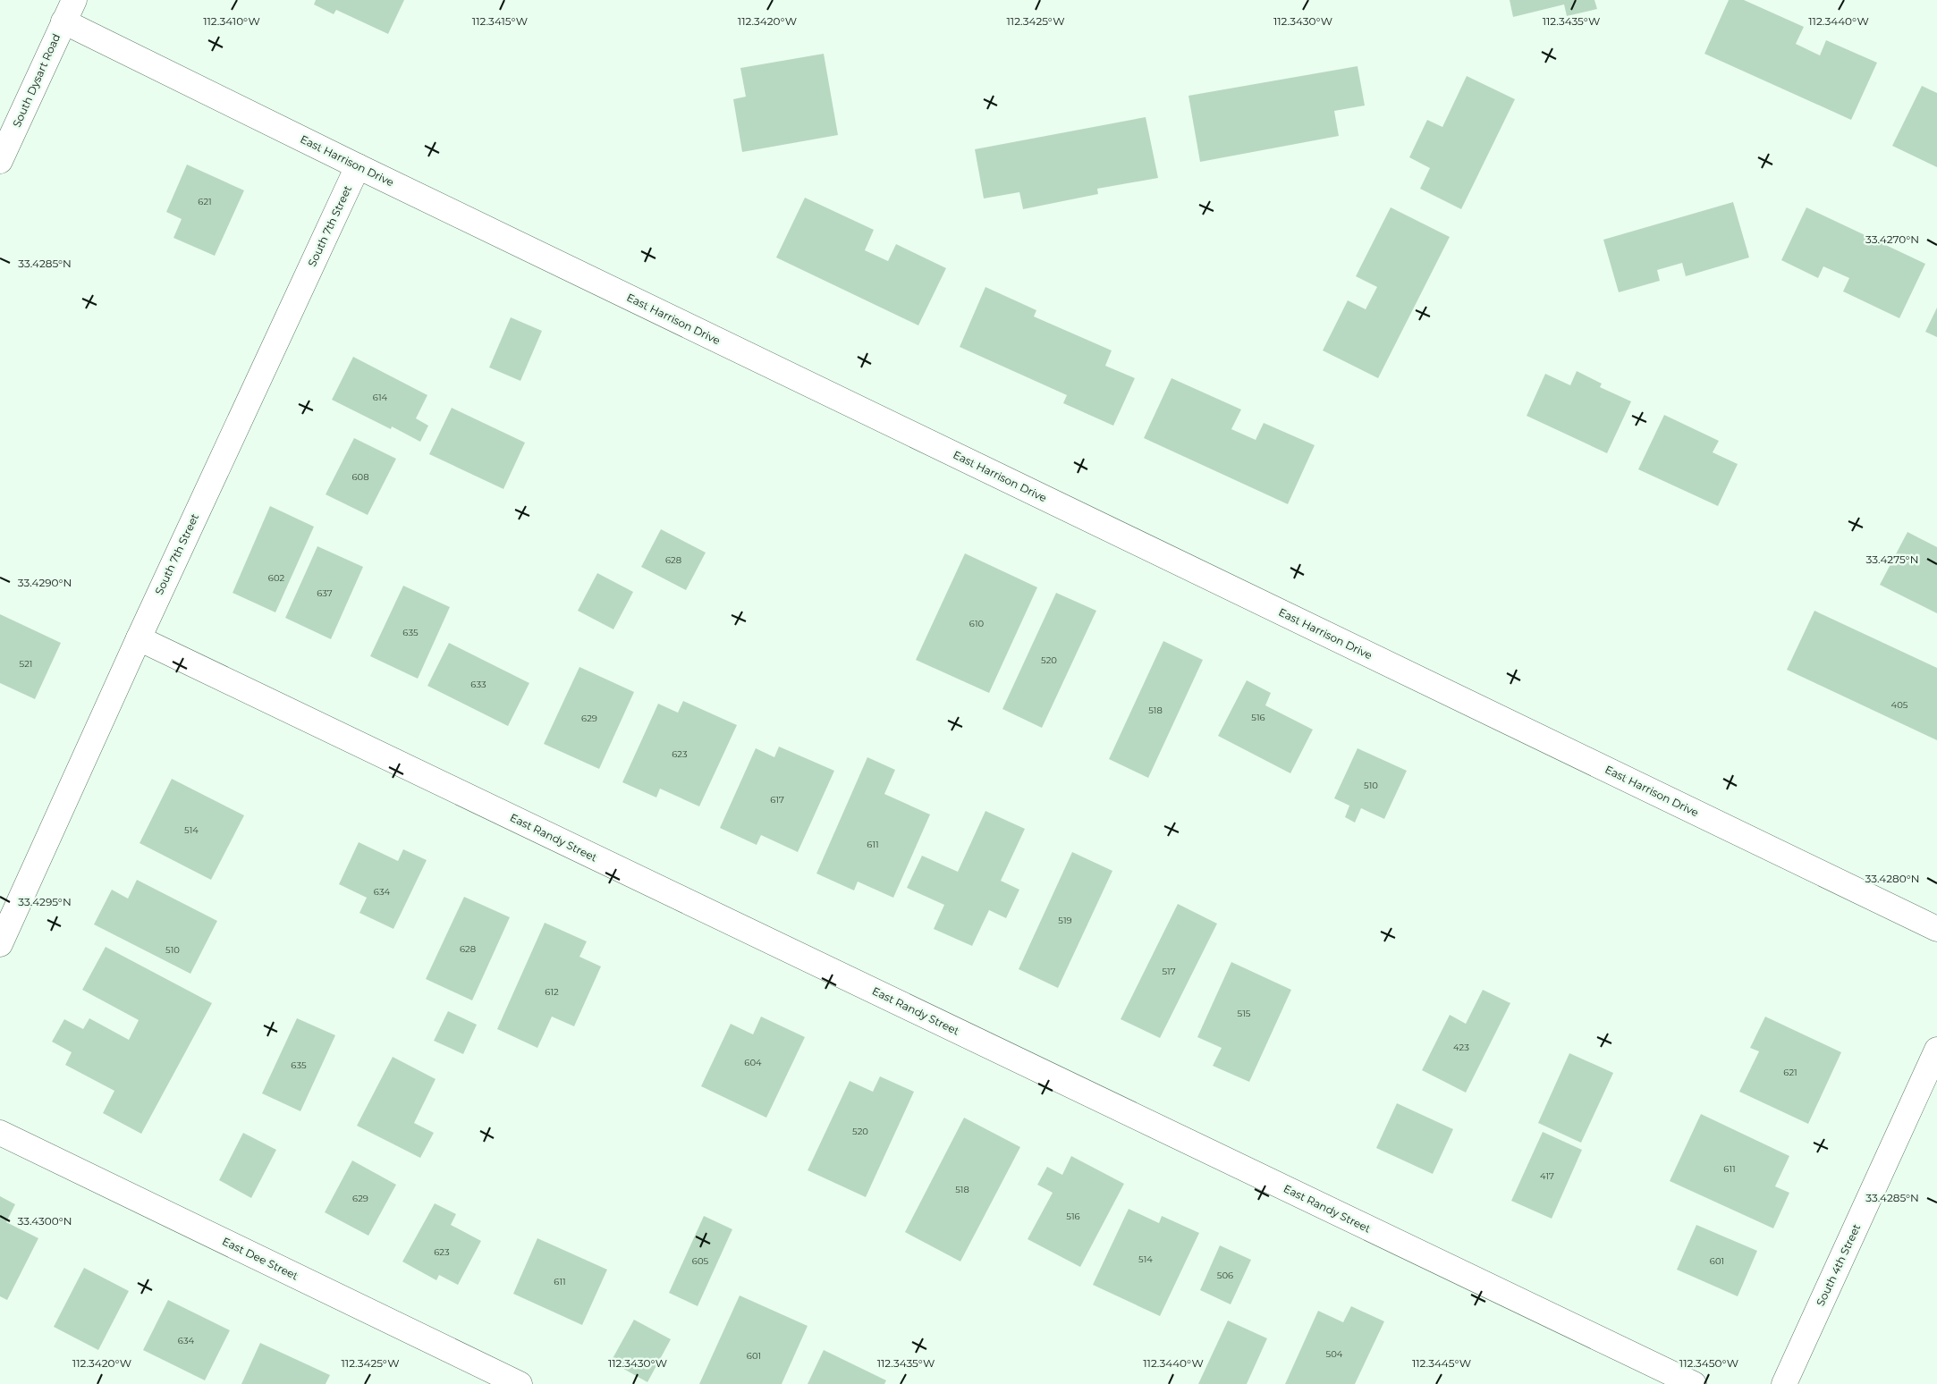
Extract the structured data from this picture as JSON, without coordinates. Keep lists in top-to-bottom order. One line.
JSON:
{"streets":{"street":["South Dysart Road","East Harrison Drive","South 7th Street","East Randy Street","East Dee Street","South 4th Street"]},"crossings":[["South Dysart Road","East Harrison Drive"],["East Harrison Drive","South 7th Street"],["South 7th Street","East Randy Street"]],"house_numbers":["621","614","608","628","602","637","610","635","520","521","633","405","518","516","629","623","510","617","514","611","634","519","628","510","517","612","515","423","604","635","621","520","611","417","518","629","516","623","514","605","601","506","611","634","504","601"],"coordinates":["112.3425°W","112.3410°W","112.3415°W","112.3420°W","112.3430°W","112.3435°W","112.3440°W","33.4270°N","33.4285°N","33.4275°N","33.4290°N","33.4280°N","33.4295°N","33.4300°N","112.3445°W","112.3450°W"]}
